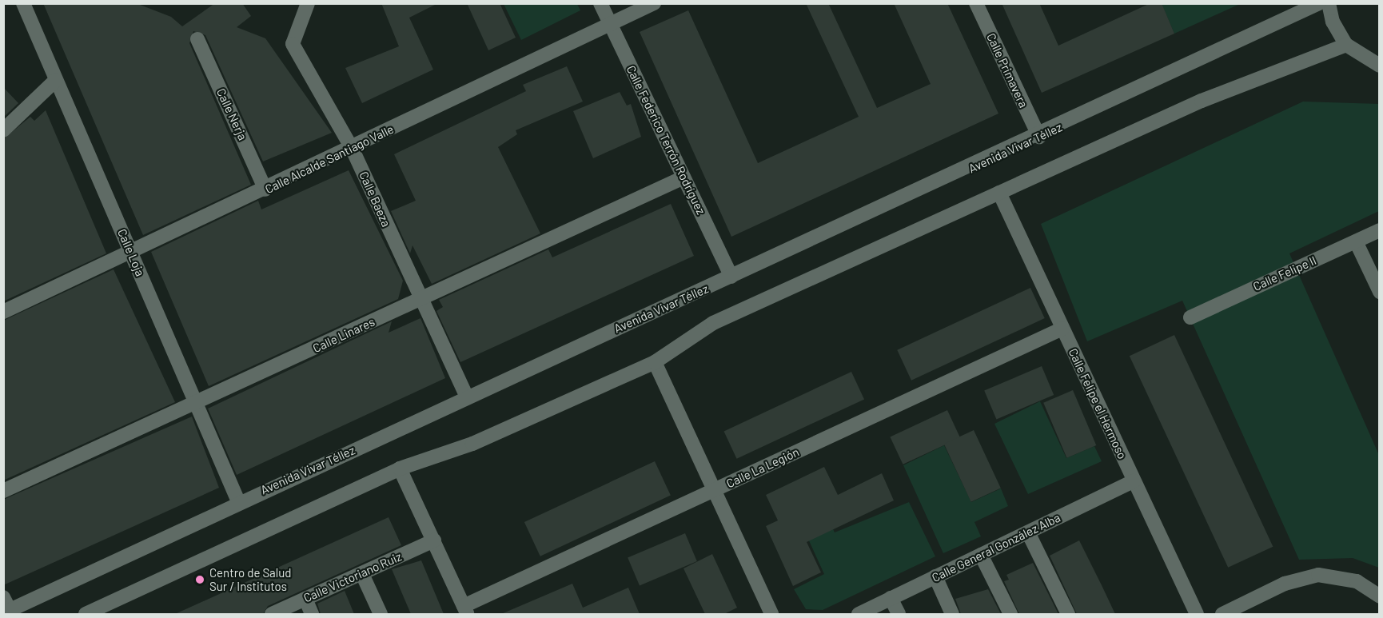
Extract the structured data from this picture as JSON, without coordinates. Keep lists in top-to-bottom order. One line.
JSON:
{"streets":{"street":["Calle Primavera","Calle Nerja","Calle Federico Terrón Rodríguez","Avenida Vivar Téllez","Calle Alcalde Santiago Valle","Calle Baeza","Calle Loja","Calle Felipe II","Calle Linares","Calle Felipe el Hermoso","Calle La Legión","Calle General González Alba","Calle Victoriano Ruiz"]},"crossings":[["Calle Primavera","Avenida Vivar Téllez"],["Calle Nerja","Calle Alcalde Santiago Valle"],["Calle Federico Terrón Rodríguez","Avenida Vivar Téllez"],["Calle Federico Terrón Rodríguez","Calle Alcalde Santiago Valle"],["Calle Federico Terrón Rodríguez","Calle Linares"],["Avenida Vivar Téllez","Calle Baeza"],["Avenida Vivar Téllez","Calle Loja"],["Calle Alcalde Santiago Valle","Calle Baeza"],["Calle Alcalde Santiago Valle","Calle Loja"],["Calle Baeza","Calle Linares"],["Calle Loja","Calle Linares"],["Calle Felipe el Hermoso","Calle La Legión"],["Calle Felipe el Hermoso","Calle General González Alba"]],"places":["Centro de Salud Sur / Institutos"]}
